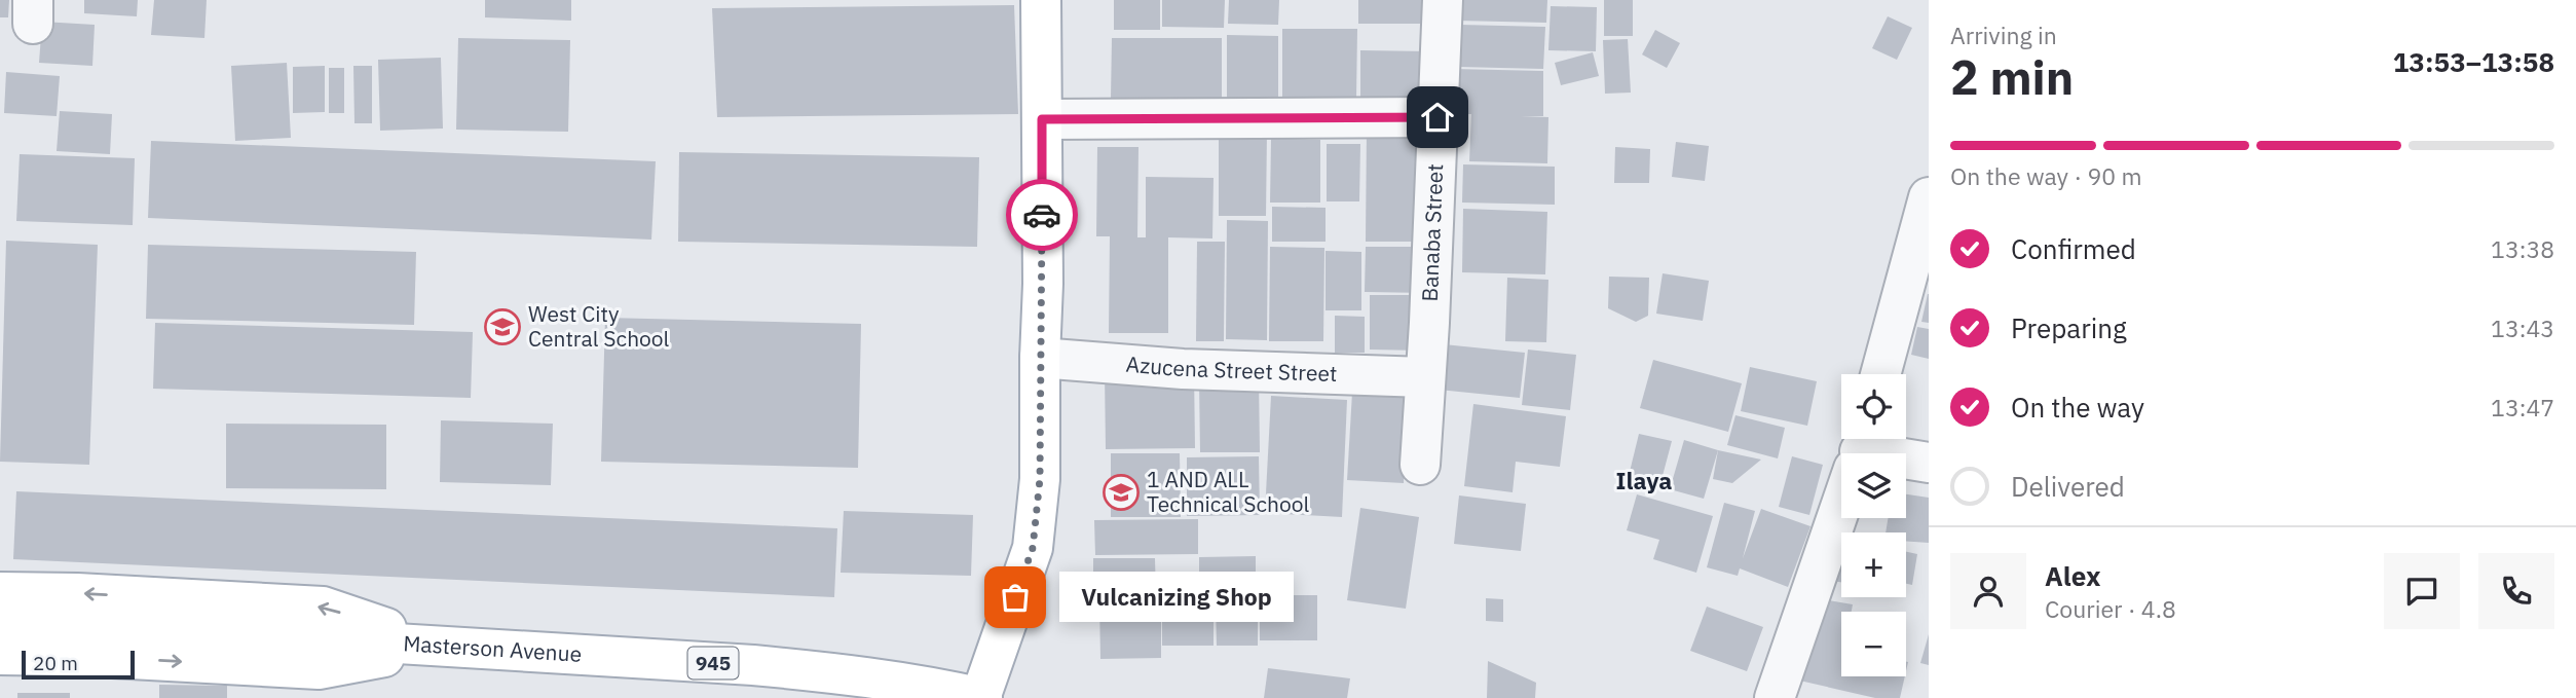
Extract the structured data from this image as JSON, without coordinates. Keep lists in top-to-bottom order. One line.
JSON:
{"streets":{"main road":["Masterson Avenue","945"],"street":["Banaba Street","Azucena Street Street"]},"crossings":[["Banaba Street","Azucena Street Street"],["Azucena Street Street","945"],["Masterson Avenue","945"]],"districts":["Ilaya"],"places":{"school or university":["West City Central School","1 AND ALL Technical School"],"other":["Vulcanizing Shop"]},"scale_bar":"20 m","page":{"heading":["2 min","Arriving in","13:53–13:58"],"panel":["Alex","Courier · 4.8"],"bar":"On the way · 90 m","list":[["Confirmed","13:38"],["Preparing","13:43"],["On the way","13:47"],"Delivered"],"map_buttons":["+","−"],"bubble":"Vulcanizing Shop","scale":"20 m"}}
